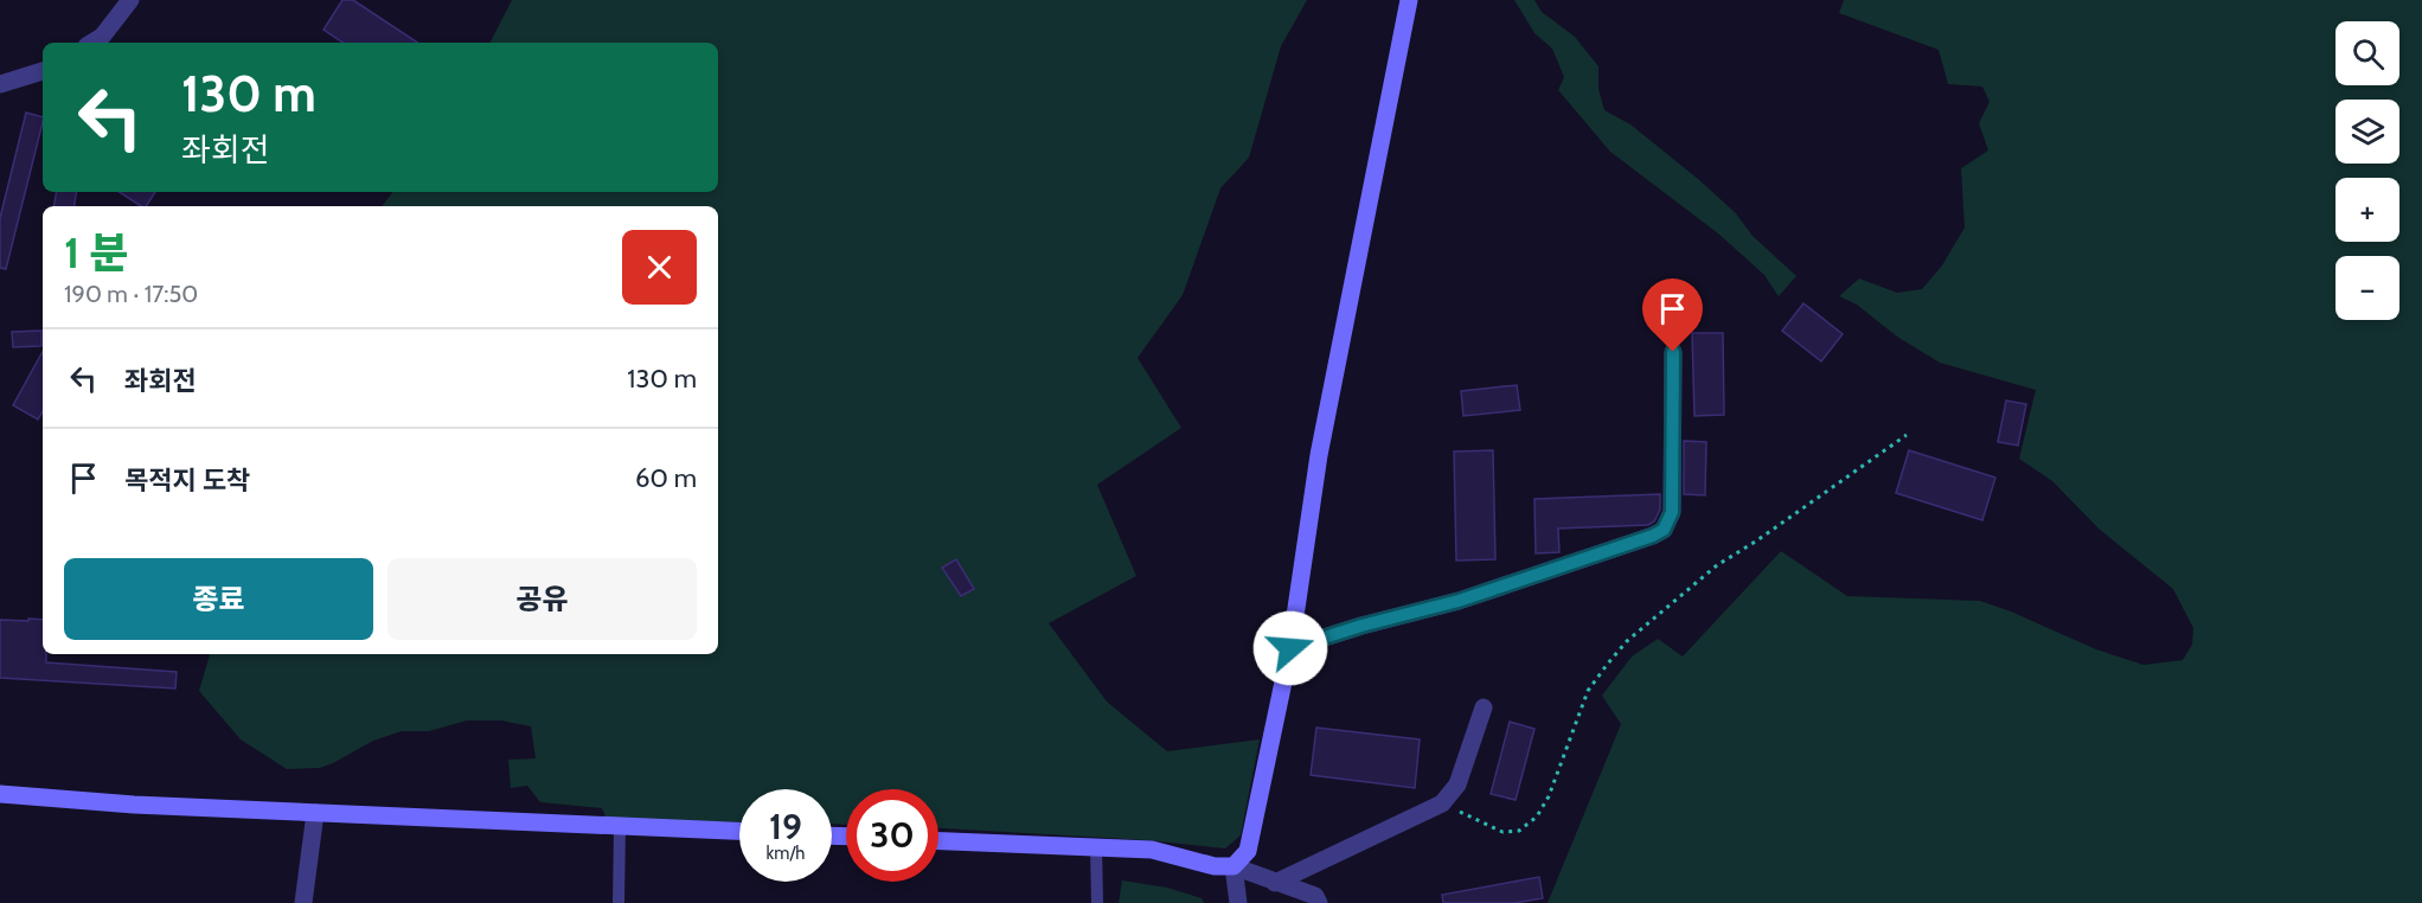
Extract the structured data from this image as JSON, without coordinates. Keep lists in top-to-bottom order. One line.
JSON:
{"page":{"map_buttons":["+","−"],"turn":["130 m","좌회전"],"heading":["1 분","190 m · 17:50"],"list":[{"name":"좌회전","value":"130 m"},{"name":"목적지 도착","value":"60 m"}],"buttons":["종료","공유"],"speed":"19 km/h","limit":"30"}}
